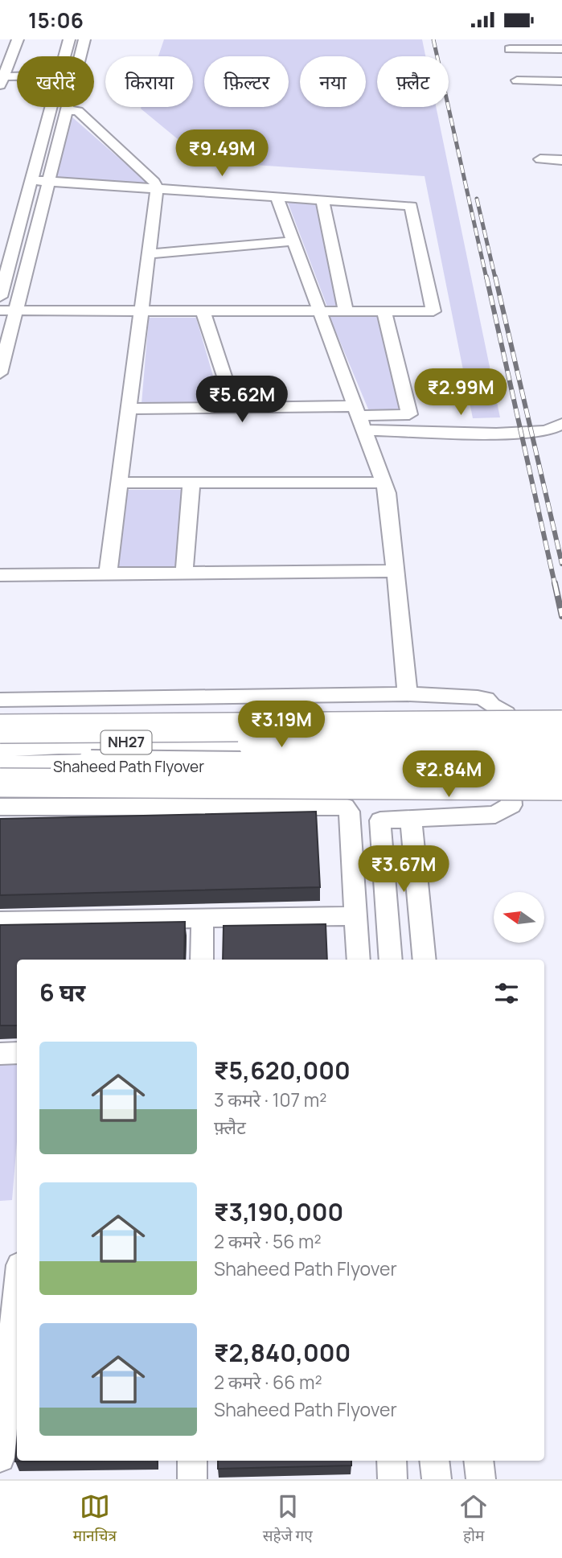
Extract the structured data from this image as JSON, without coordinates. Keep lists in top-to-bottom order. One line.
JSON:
{"streets":{"highway":["NH27","Shaheed Path Flyover"]},"north":"left","page":{"status":"15:06","chip":["खरीदें","किराया","फ़िल्टर","नया","फ़्लैट"],"price":["₹9.49M","₹2.99M","₹5.62M","₹3.19M","₹2.84M","₹3.67M"],"heading":"6 घर","list":[{"name":"₹5,620,000","note":"3 कमरे · 107 m² · फ़्लैट"},{"name":"₹3,190,000","note":"2 कमरे · 56 m² · Shaheed Path Flyover"},{"name":"₹2,840,000","note":"2 कमरे · 66 m² · Shaheed Path Flyover"}],"tabs":["मानचित्र","सहेजे गए","होम"]}}
